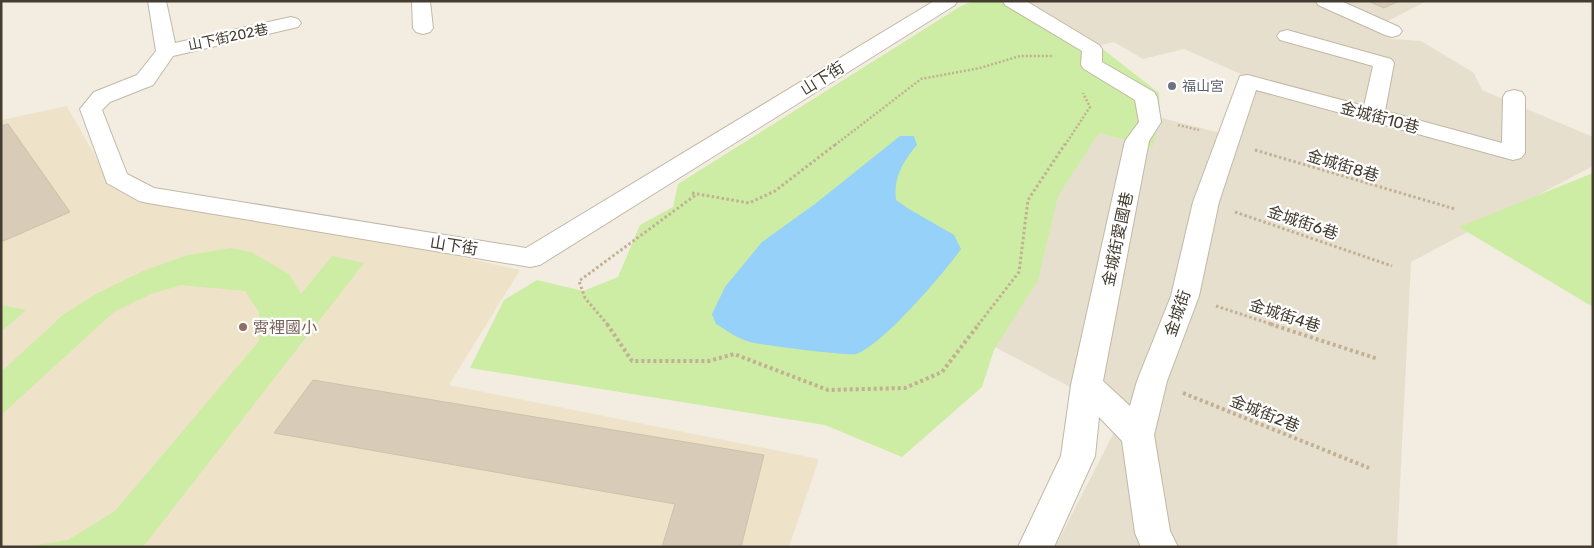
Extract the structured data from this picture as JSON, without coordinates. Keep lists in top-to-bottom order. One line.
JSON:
{"streets":{"street":["山下街202巷","山下街","金城街10巷","金城街愛國巷","金城街"],"path":["金城街8巷","金城街6巷","金城街4巷","金城街2巷"]},"crossings":[["山下街202巷","山下街"],["金城街10巷","金城街"],["金城街8巷","金城街愛國巷"],["金城街8巷","金城街"],["金城街6巷","金城街"],["金城街","金城街4巷"],["金城街","金城街2巷"]],"places":["福山宮","霄裡國小"]}
